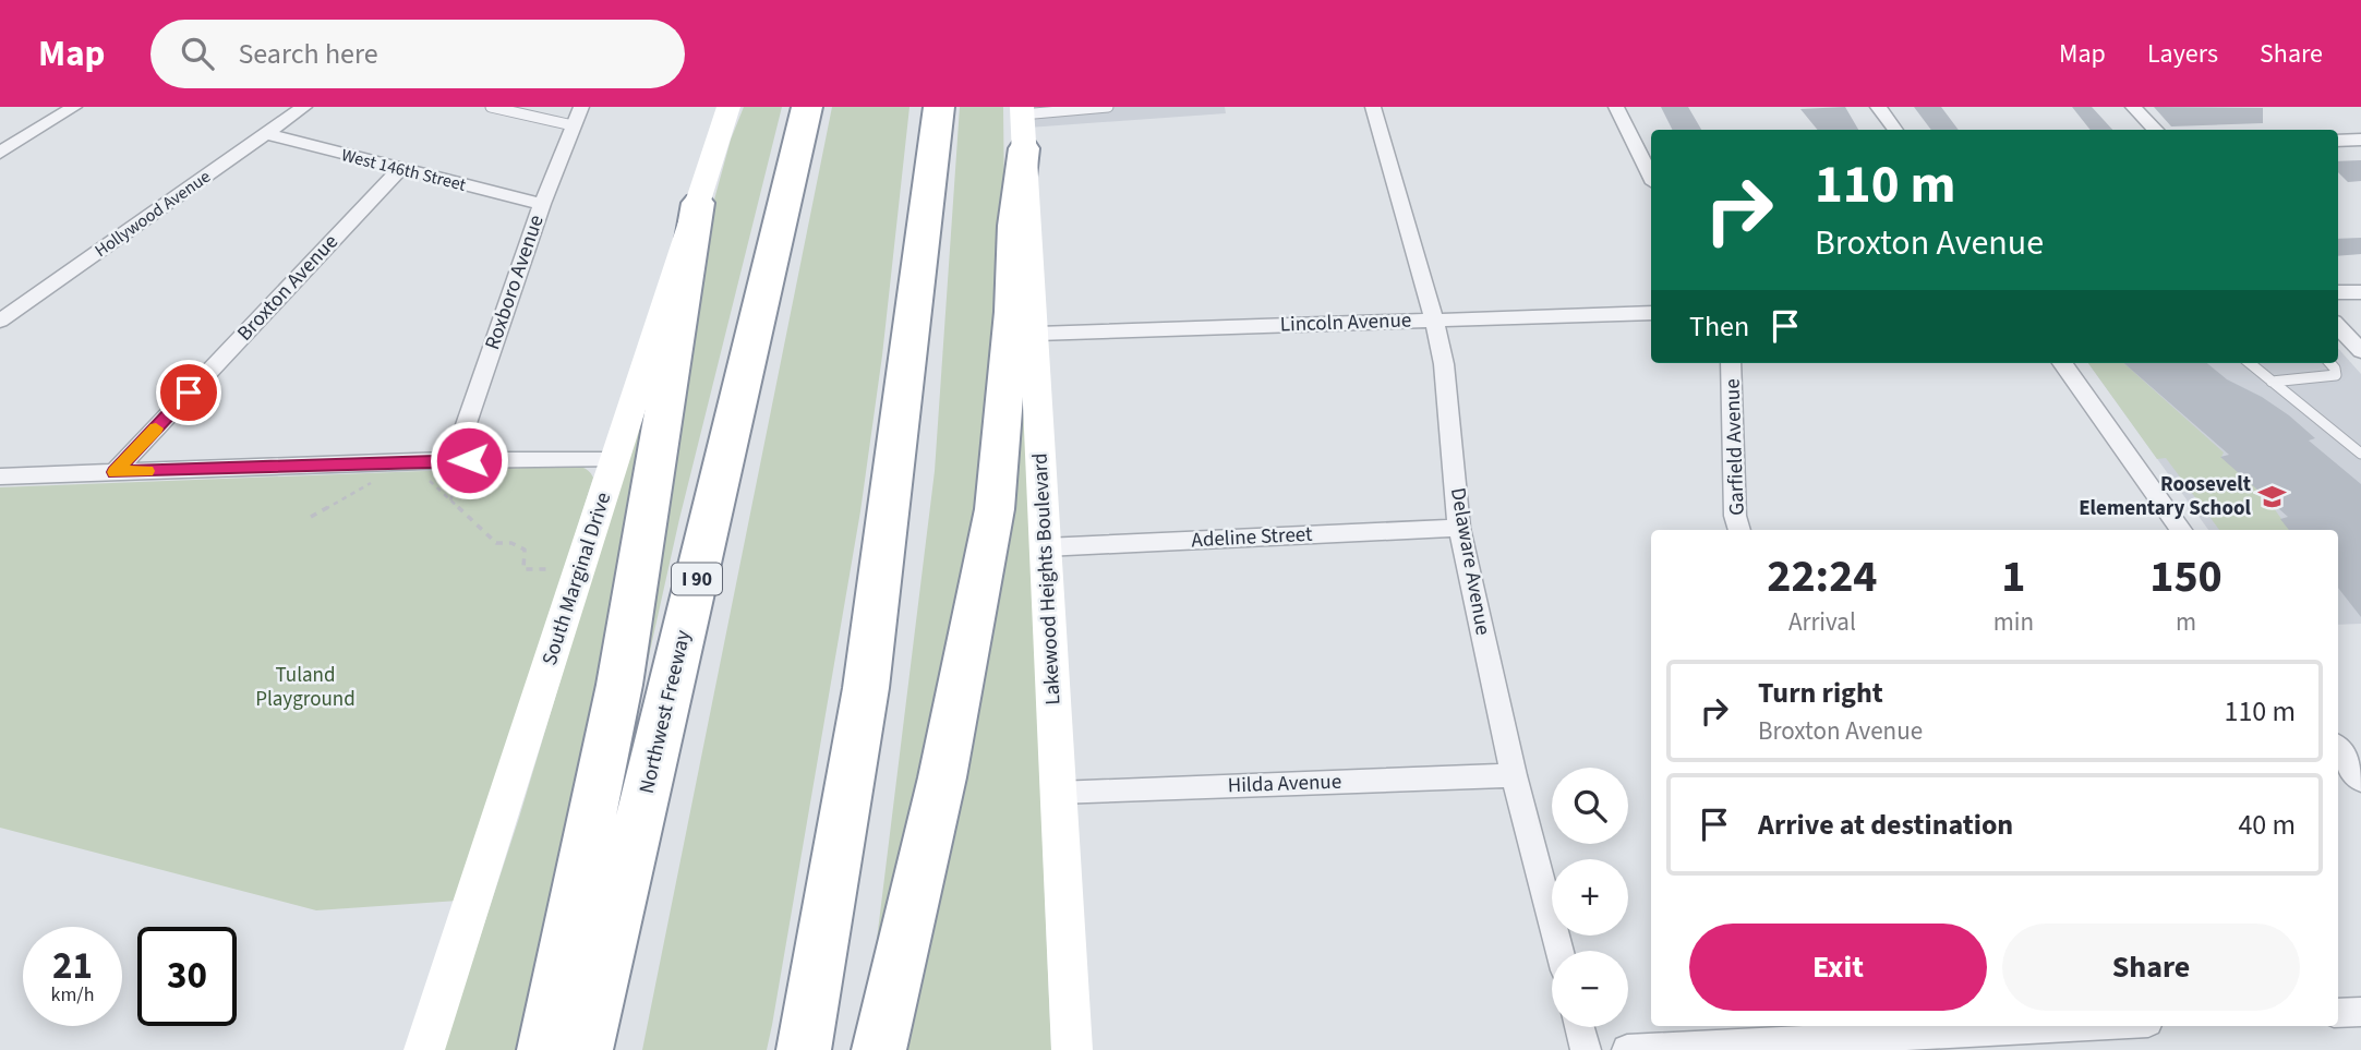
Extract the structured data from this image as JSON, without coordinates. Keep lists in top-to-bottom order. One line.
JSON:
{"streets":{"highway":["I 90","Northwest Freeway"],"main road":["South Marginal Drive","Lakewood Heights Boulevard"],"street":["West 146th Street","Hollywood Avenue","Roxboro Avenue","Broxton Avenue","Lincoln Avenue","Garfield Avenue","Adeline Street","Delaware Avenue","Hilda Avenue"]},"crossings":[["West 146th Street","Hollywood Avenue"],["West 146th Street","Roxboro Avenue"],["West 146th Street","Broxton Avenue"],["Lincoln Avenue","Delaware Avenue"],["Lincoln Avenue","Lakewood Heights Boulevard"],["Adeline Street","Delaware Avenue"],["Adeline Street","Lakewood Heights Boulevard"],["Delaware Avenue","Hilda Avenue"],["Lakewood Heights Boulevard","Hilda Avenue"]],"parks":["Tuland Playground"],"places":{"school or university":["Roosevelt Elementary School"]},"page":{"header":"Map","search":"Search here","nav":["Map","Layers","Share"],"turn":["110 m","Broxton Avenue"],"then":"Then","eta":["22:24","Arrival","1","min","150","m"],"list":[{"name":"Turn right","note":"Broxton Avenue","value":"110 m"},{"name":"Arrive at destination","value":"40 m"}],"map_buttons":["+","−"],"buttons":["Exit","Share"],"speed":"21 km/h","limit":"30"}}
